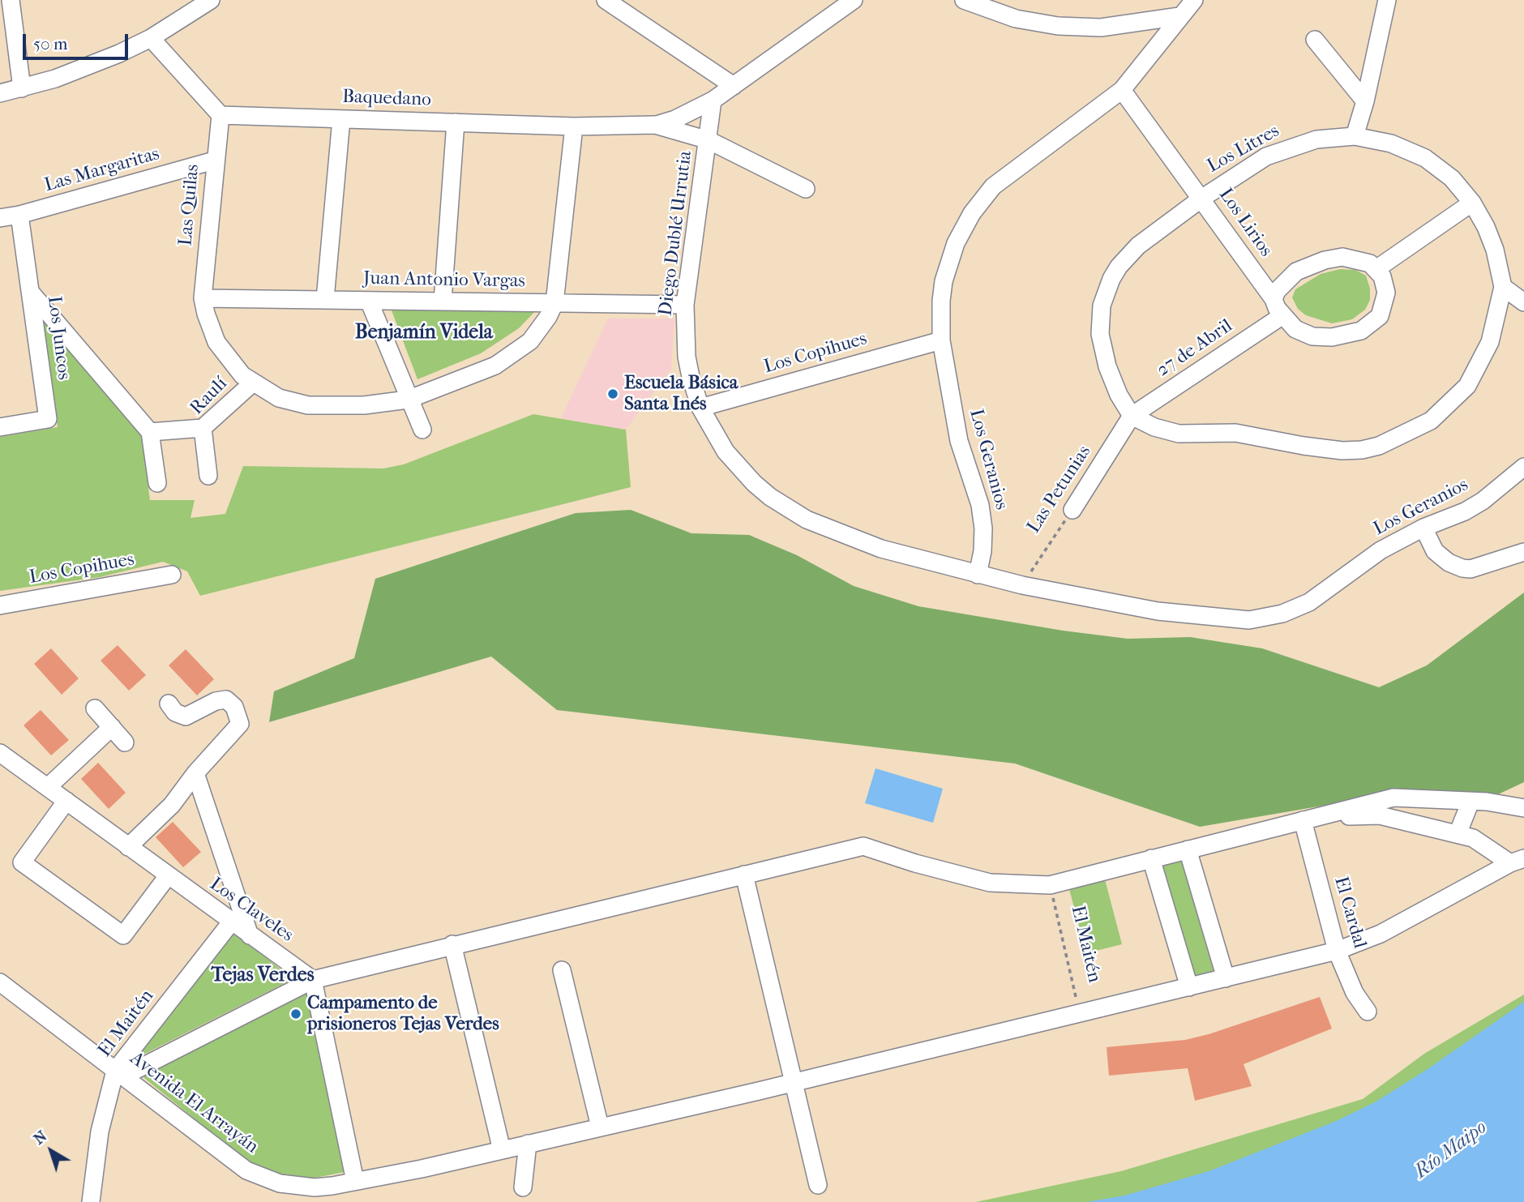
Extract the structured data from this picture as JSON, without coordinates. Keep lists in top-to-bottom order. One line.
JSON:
{"streets":{"street":["Baquedano","Los Litres","Las Margaritas","Las Quilas","Los Lirios","Diego Dublé Urrutia","Juan Antonio Vargas","Los Juncos","27 de Abril","Los Copihues","Raulí","Los Geranios","Las Petunias","Los Claveles","El Cardal","El Maitén","Avenida El Arrayán"]},"crossings":[["Baquedano","Las Quilas"],["Baquedano","Diego Dublé Urrutia"],["Los Litres","Los Lirios"],["Los Litres","27 de Abril"],["Los Litres","Las Petunias"],["Las Margaritas","Las Quilas"],["Las Margaritas","Los Juncos"],["Las Quilas","Juan Antonio Vargas"],["Las Quilas","Raulí"],["Los Lirios","27 de Abril"],["Los Lirios","Los Geranios"],["Diego Dublé Urrutia","Juan Antonio Vargas"],["Diego Dublé Urrutia","Los Copihues"],["Diego Dublé Urrutia","Los Geranios"],["27 de Abril","Las Petunias"],["Los Copihues","Los Geranios"],["Los Geranios","Las Petunias"],["Los Claveles","El Maitén"],["El Cardal","Avenida El Arrayán"],["El Maitén","Avenida El Arrayán"]],"districts":["Benjamín Videla","Tejas Verdes"],"water":["Río Maipo"],"places":["Escuela Básica Santa Inés","Campamento de prisioneros Tejas Verdes"],"scale_bar":"50 m","north":"top left"}
